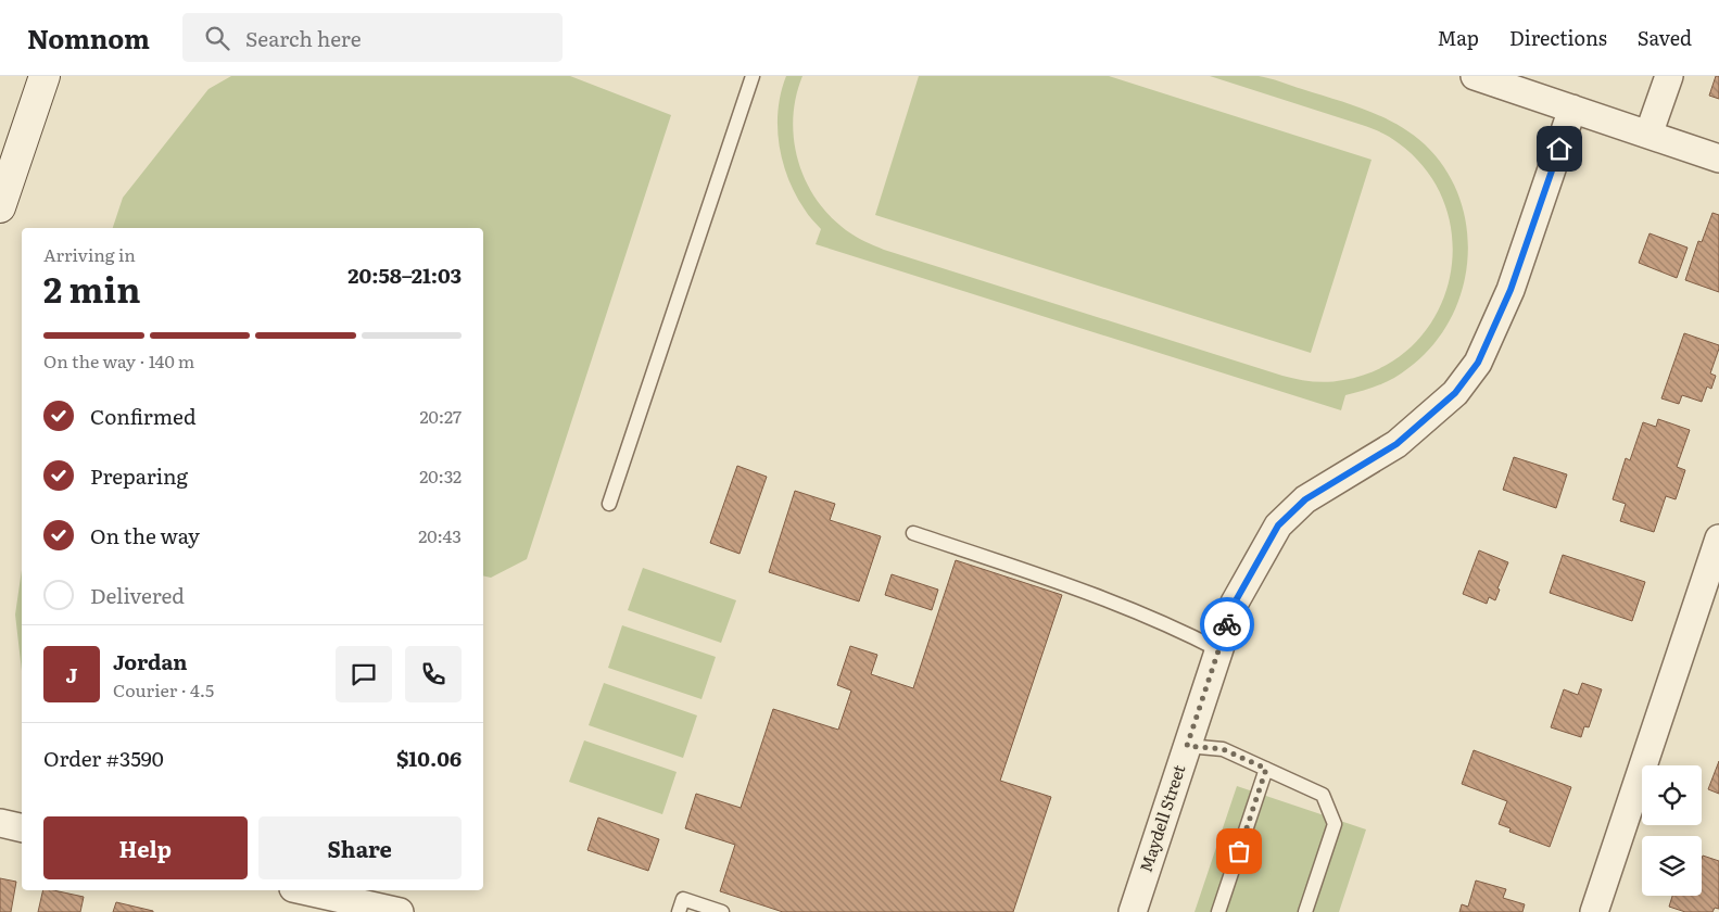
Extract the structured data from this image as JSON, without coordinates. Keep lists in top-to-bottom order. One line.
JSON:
{"streets":{"street":["Maydell Street"]},"page":{"header":"Nomnom","search":"Search here","nav":["Map","Directions","Saved"],"heading":["2 min","Arriving in","20:58–21:03"],"panel":["Jordan","Courier · 4.5","Order #3590","$10.06"],"bar":"On the way · 140 m","list":[["Confirmed","20:27"],["Preparing","20:32"],["On the way","20:43"],"Delivered"],"round":"J","buttons":["Help","Share"]}}
